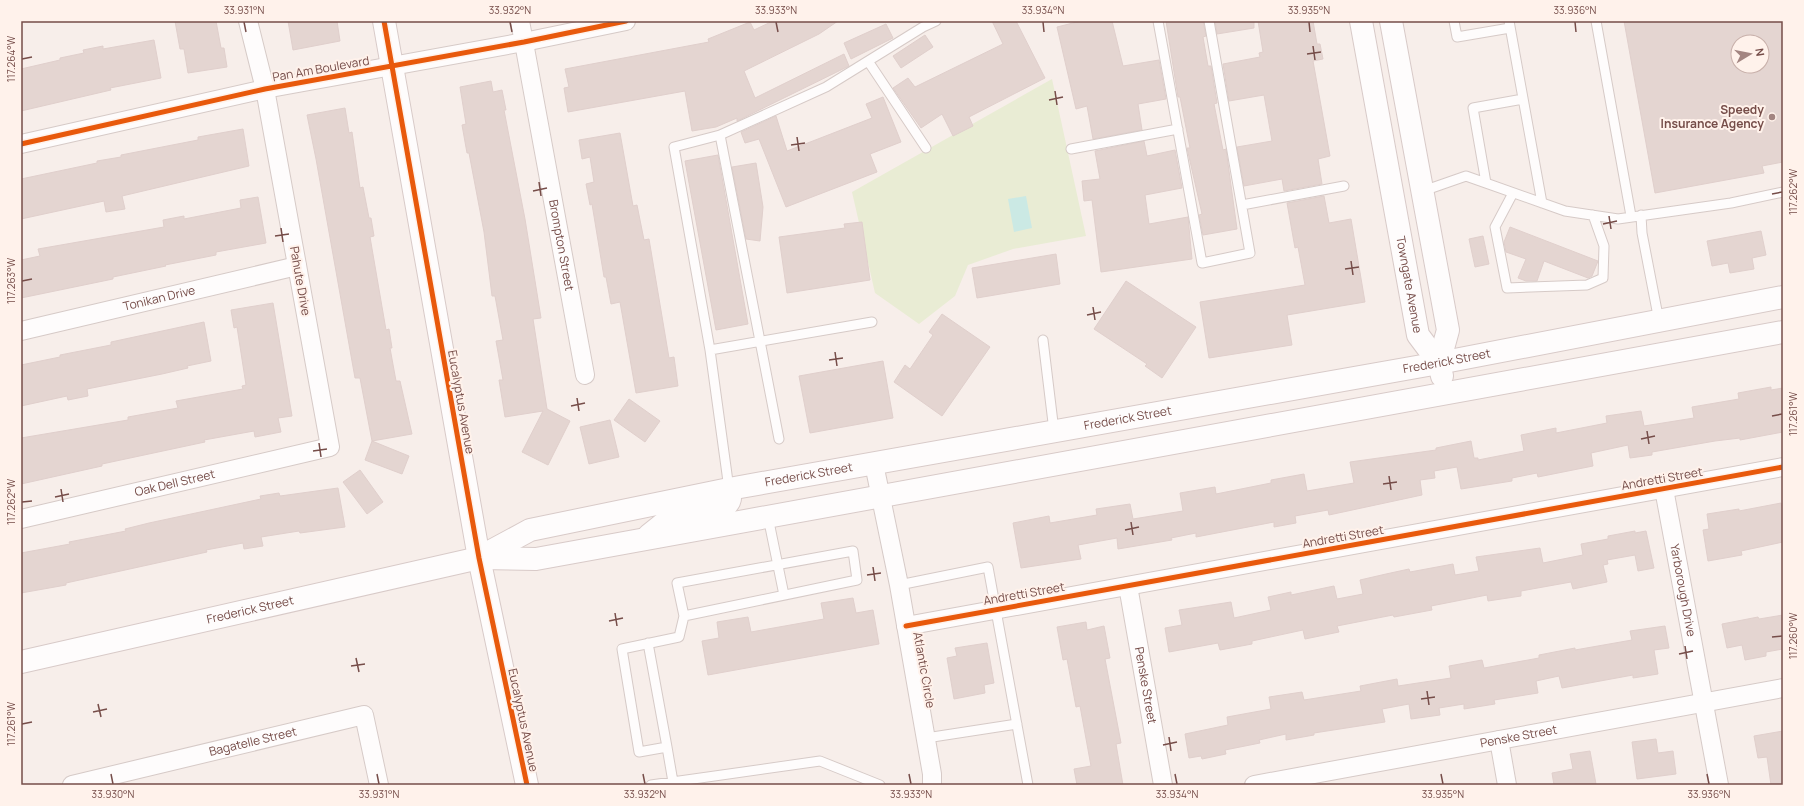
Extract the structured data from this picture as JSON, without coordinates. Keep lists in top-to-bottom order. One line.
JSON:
{"streets":{"main road":["Towngate Avenue","Frederick Street","Eucalyptus Avenue"],"street":["Pan Am Boulevard","Brompton Street","Pahute Drive","Tonikan Drive","Andretti Street","Oak Dell Street","Yarborough Drive","Atlantic Circle","Penske Street","Bagatelle Street"]},"crossings":[["Pan Am Boulevard","Brompton Street"],["Pan Am Boulevard","Pahute Drive"],["Pan Am Boulevard","Eucalyptus Avenue"],["Pahute Drive","Tonikan Drive"],["Pahute Drive","Oak Dell Street"],["Towngate Avenue","Frederick Street"],["Frederick Street","Eucalyptus Avenue"],["Frederick Street","Atlantic Circle"],["Andretti Street","Yarborough Drive"],["Andretti Street","Atlantic Circle"],["Andretti Street","Penske Street"],["Yarborough Drive","Penske Street"]],"places":["Speedy Insurance Agency"],"north":"right","coordinates":["33.931°N","33.932°N","33.933°N","33.934°N","33.935°N","33.936°N","117.264°W","117.262°W","117.263°W","117.261°W","117.260°W","33.930°N"]}
